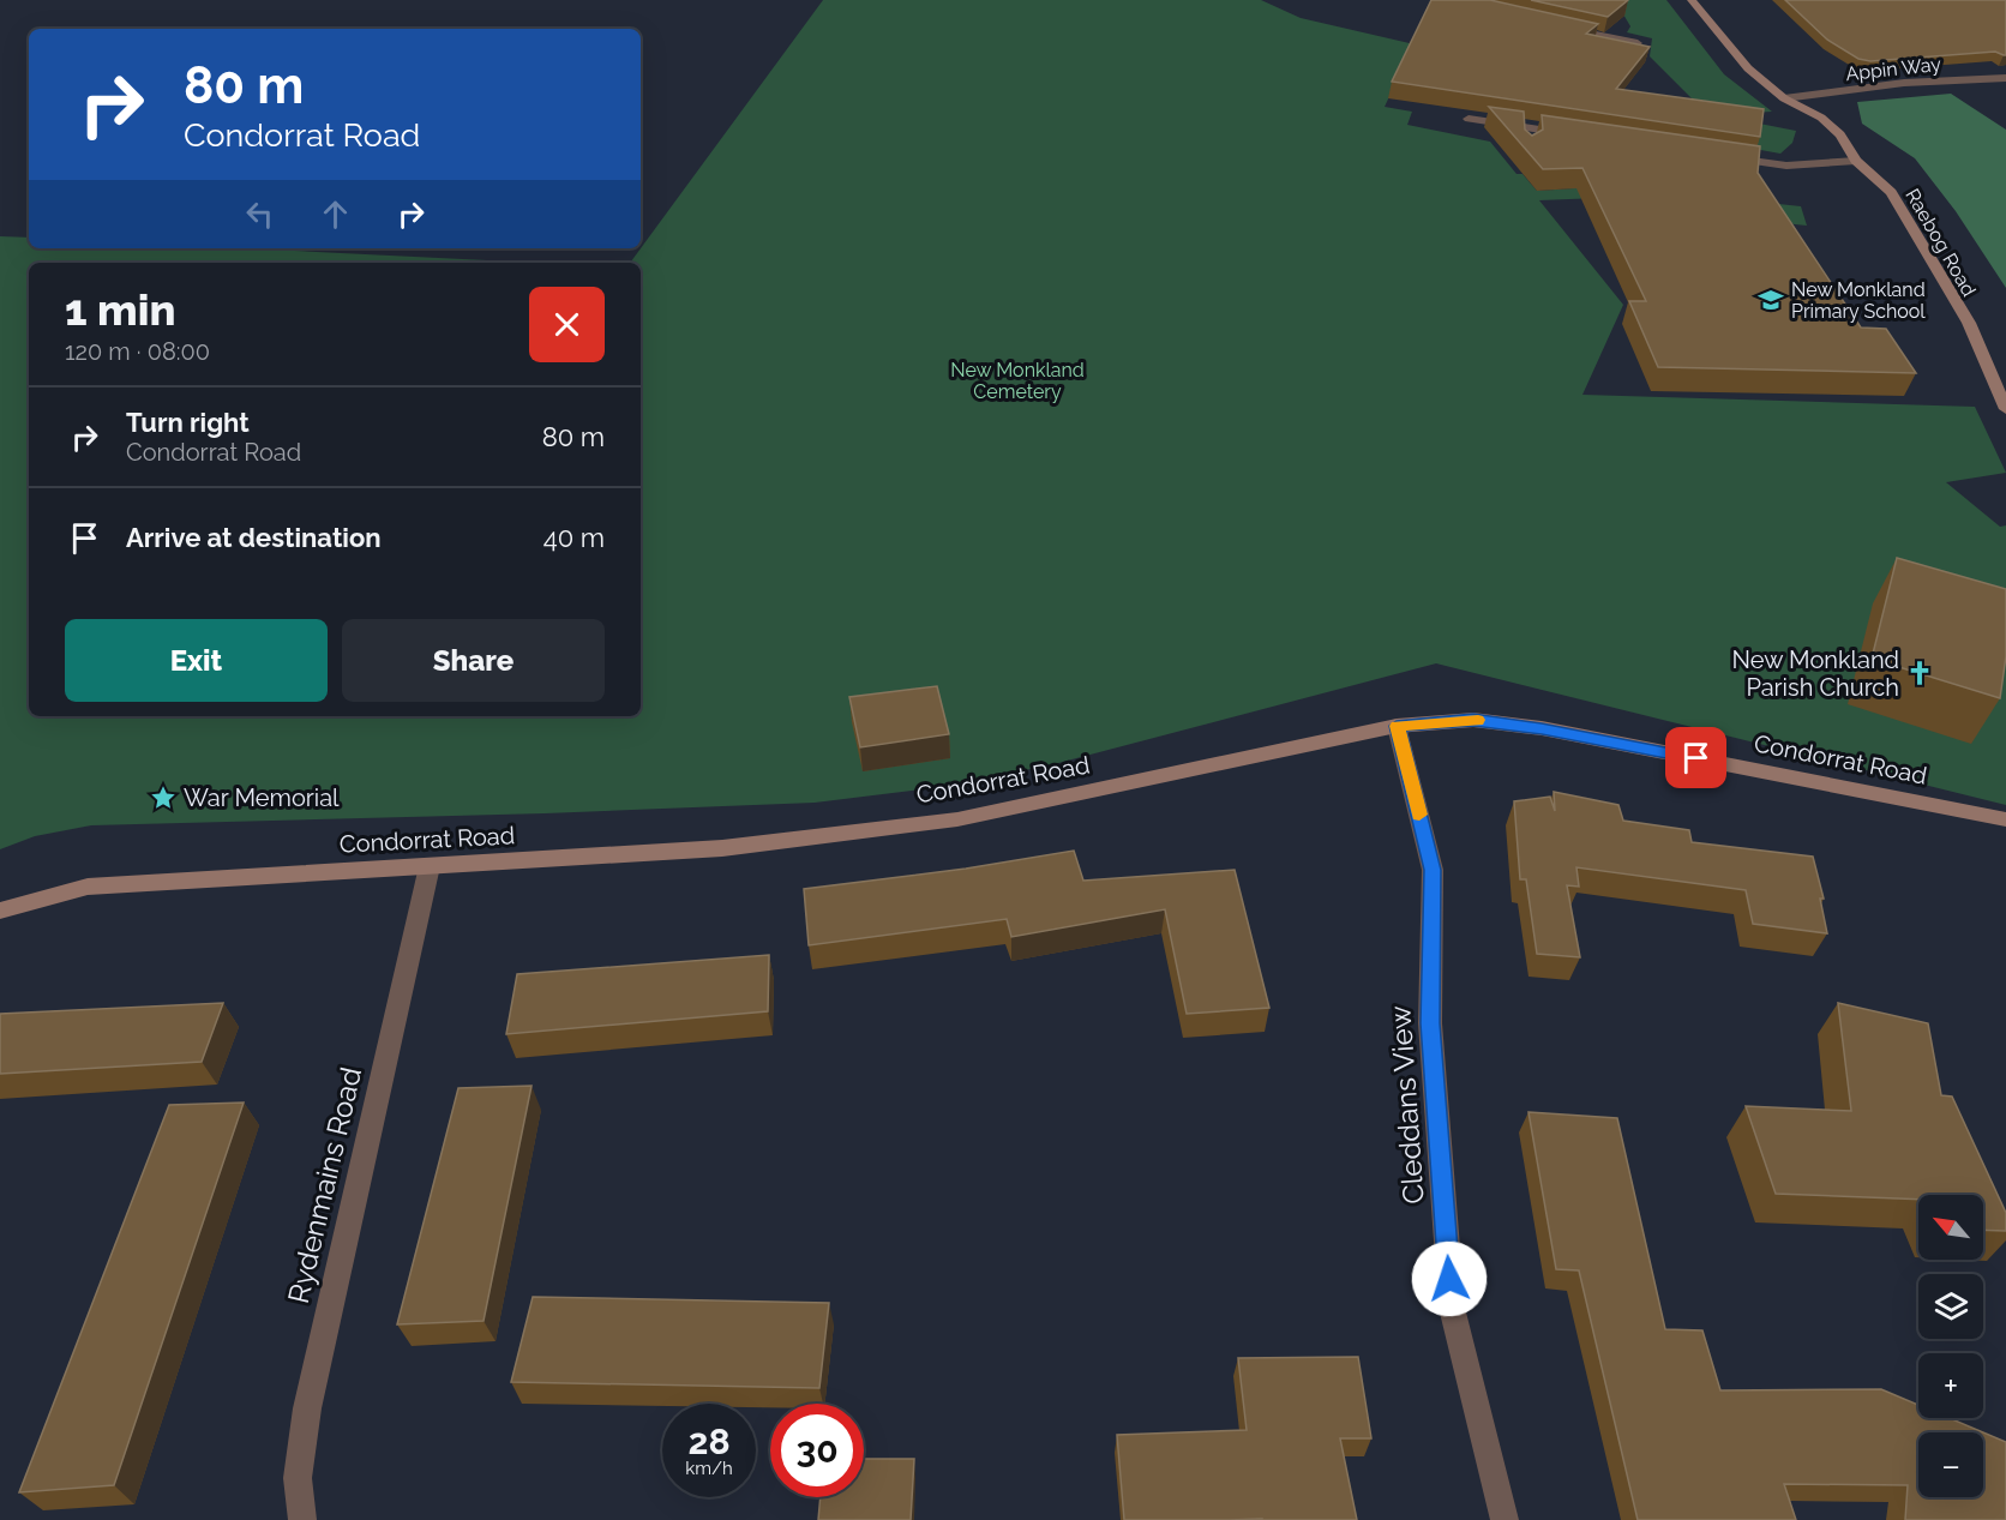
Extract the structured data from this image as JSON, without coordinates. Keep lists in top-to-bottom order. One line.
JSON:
{"streets":{"main road":["Raebog Road","Condorrat Road"],"street":["Appin Way","Cleddans View","Rydenmains Road"]},"crossings":[["Appin Way","Raebog Road"],["Condorrat Road","Cleddans View"],["Condorrat Road","Rydenmains Road"]],"parks":["New Monkland Cemetery"],"places":{"school or university":["New Monkland Primary School"],"church":["New Monkland Parish Church"],"place":["War Memorial"]},"north":"top left","page":{"turn":["80 m","Condorrat Road"],"heading":["1 min","120 m · 08:00"],"list":[{"name":"Turn right","note":"Condorrat Road","value":"80 m"},{"name":"Arrive at destination","value":"40 m"}],"buttons":["Exit","Share"],"map_buttons":["+","−"],"speed":"28 km/h","limit":"30"}}
